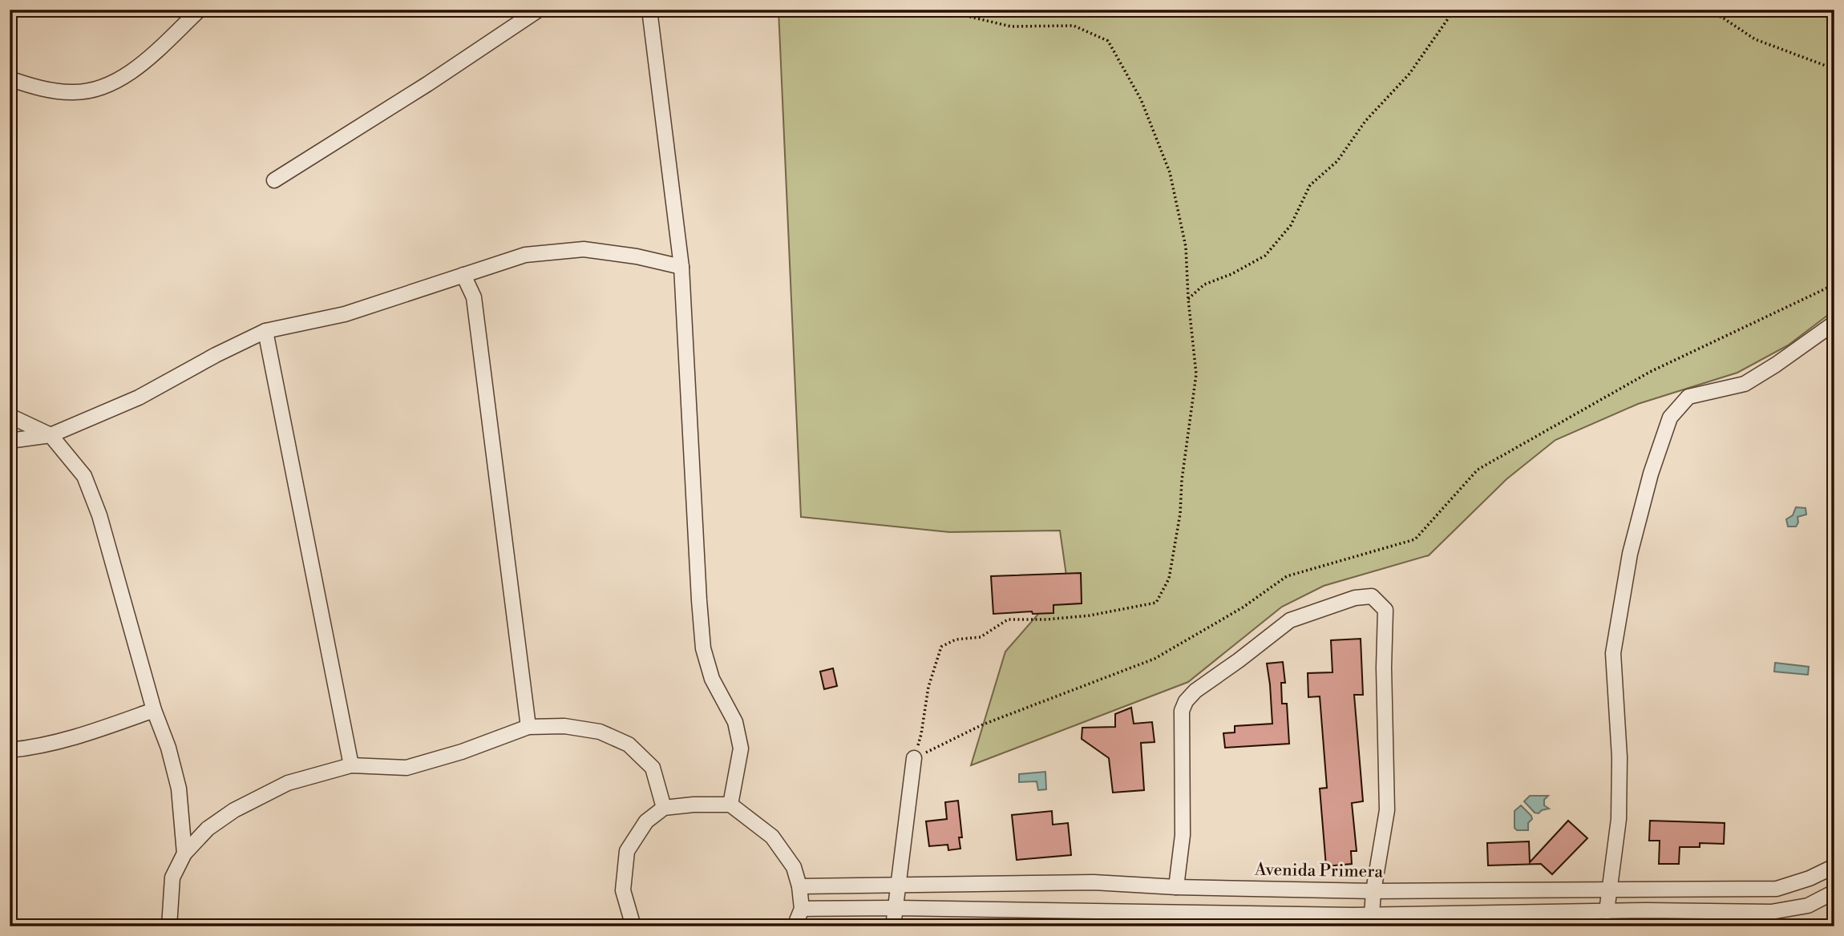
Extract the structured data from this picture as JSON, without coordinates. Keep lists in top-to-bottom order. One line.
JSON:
{"streets":{"street":["Avenida Primera"]}}
